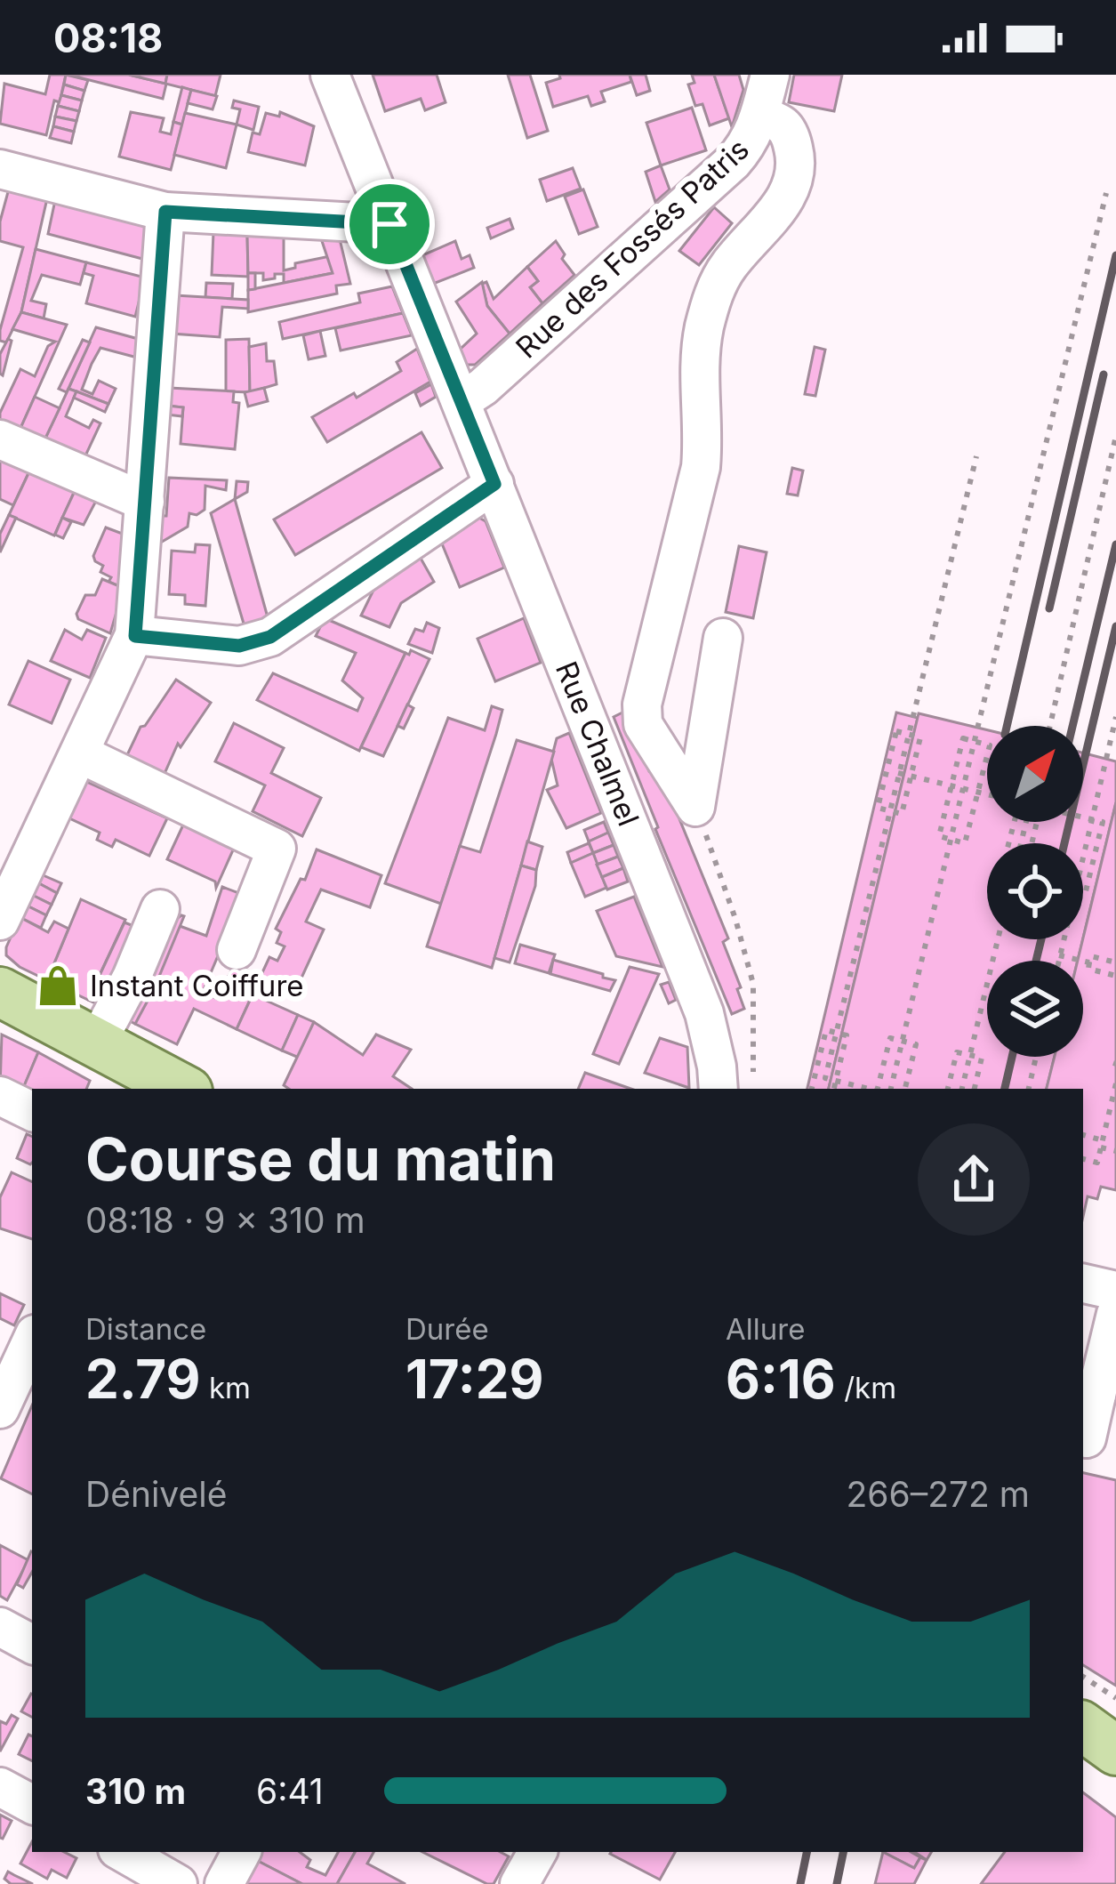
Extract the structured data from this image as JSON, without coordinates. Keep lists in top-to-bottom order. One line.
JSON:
{"streets":{"street":["Rue des Fossés Patris","Rue Chalmel"]},"crossings":[["Rue des Fossés Patris","Rue Chalmel"]],"places":{"shop":["Instant Coiffure"]},"north":"top right","page":{"status":"08:18","heading":["Course du matin","08:18 · 9 × 310 m"],"stats":[["Distance","2.79 km"],["Durée","17:29"],["Allure","6:16 /km"]],"chart":["Dénivelé","266–272 m"],"list":[{"name":"310 m","note":"6:41"}]}}
